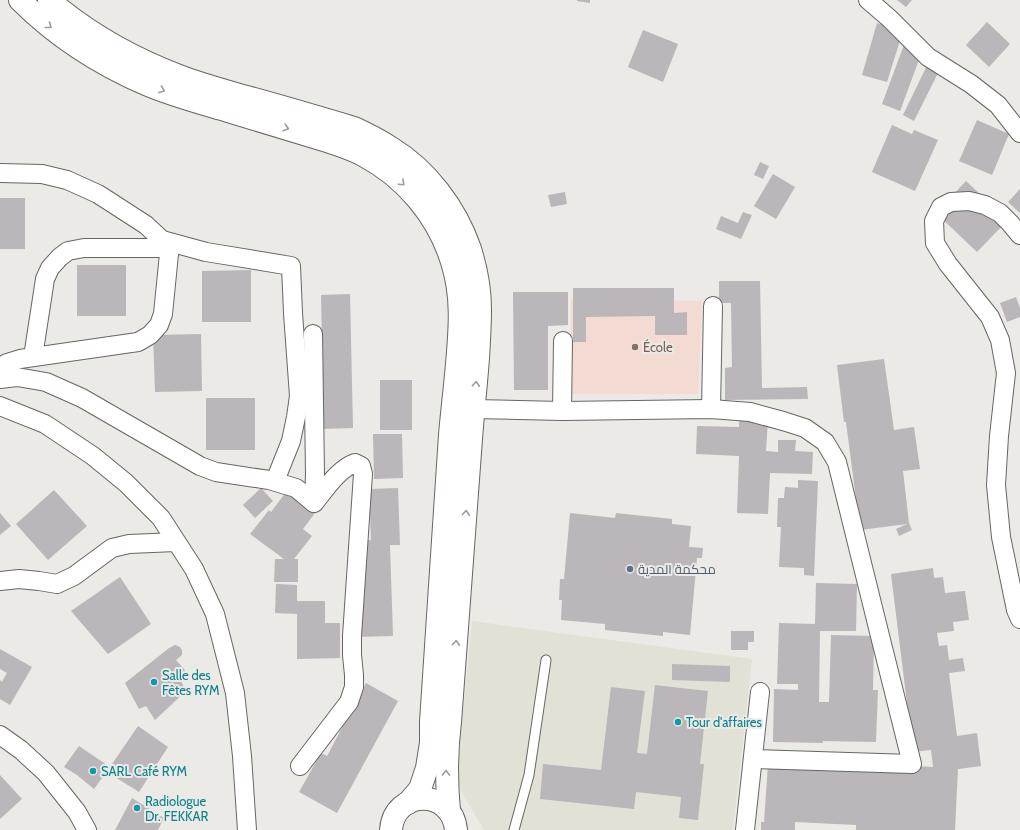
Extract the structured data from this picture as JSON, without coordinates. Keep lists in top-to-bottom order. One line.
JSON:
{"places":["École","محكمة المدية","Salle des Fêtes RYM","Tour d'affaires","SARL Café RYM","Radiologue Dr. FEKKAR"]}
